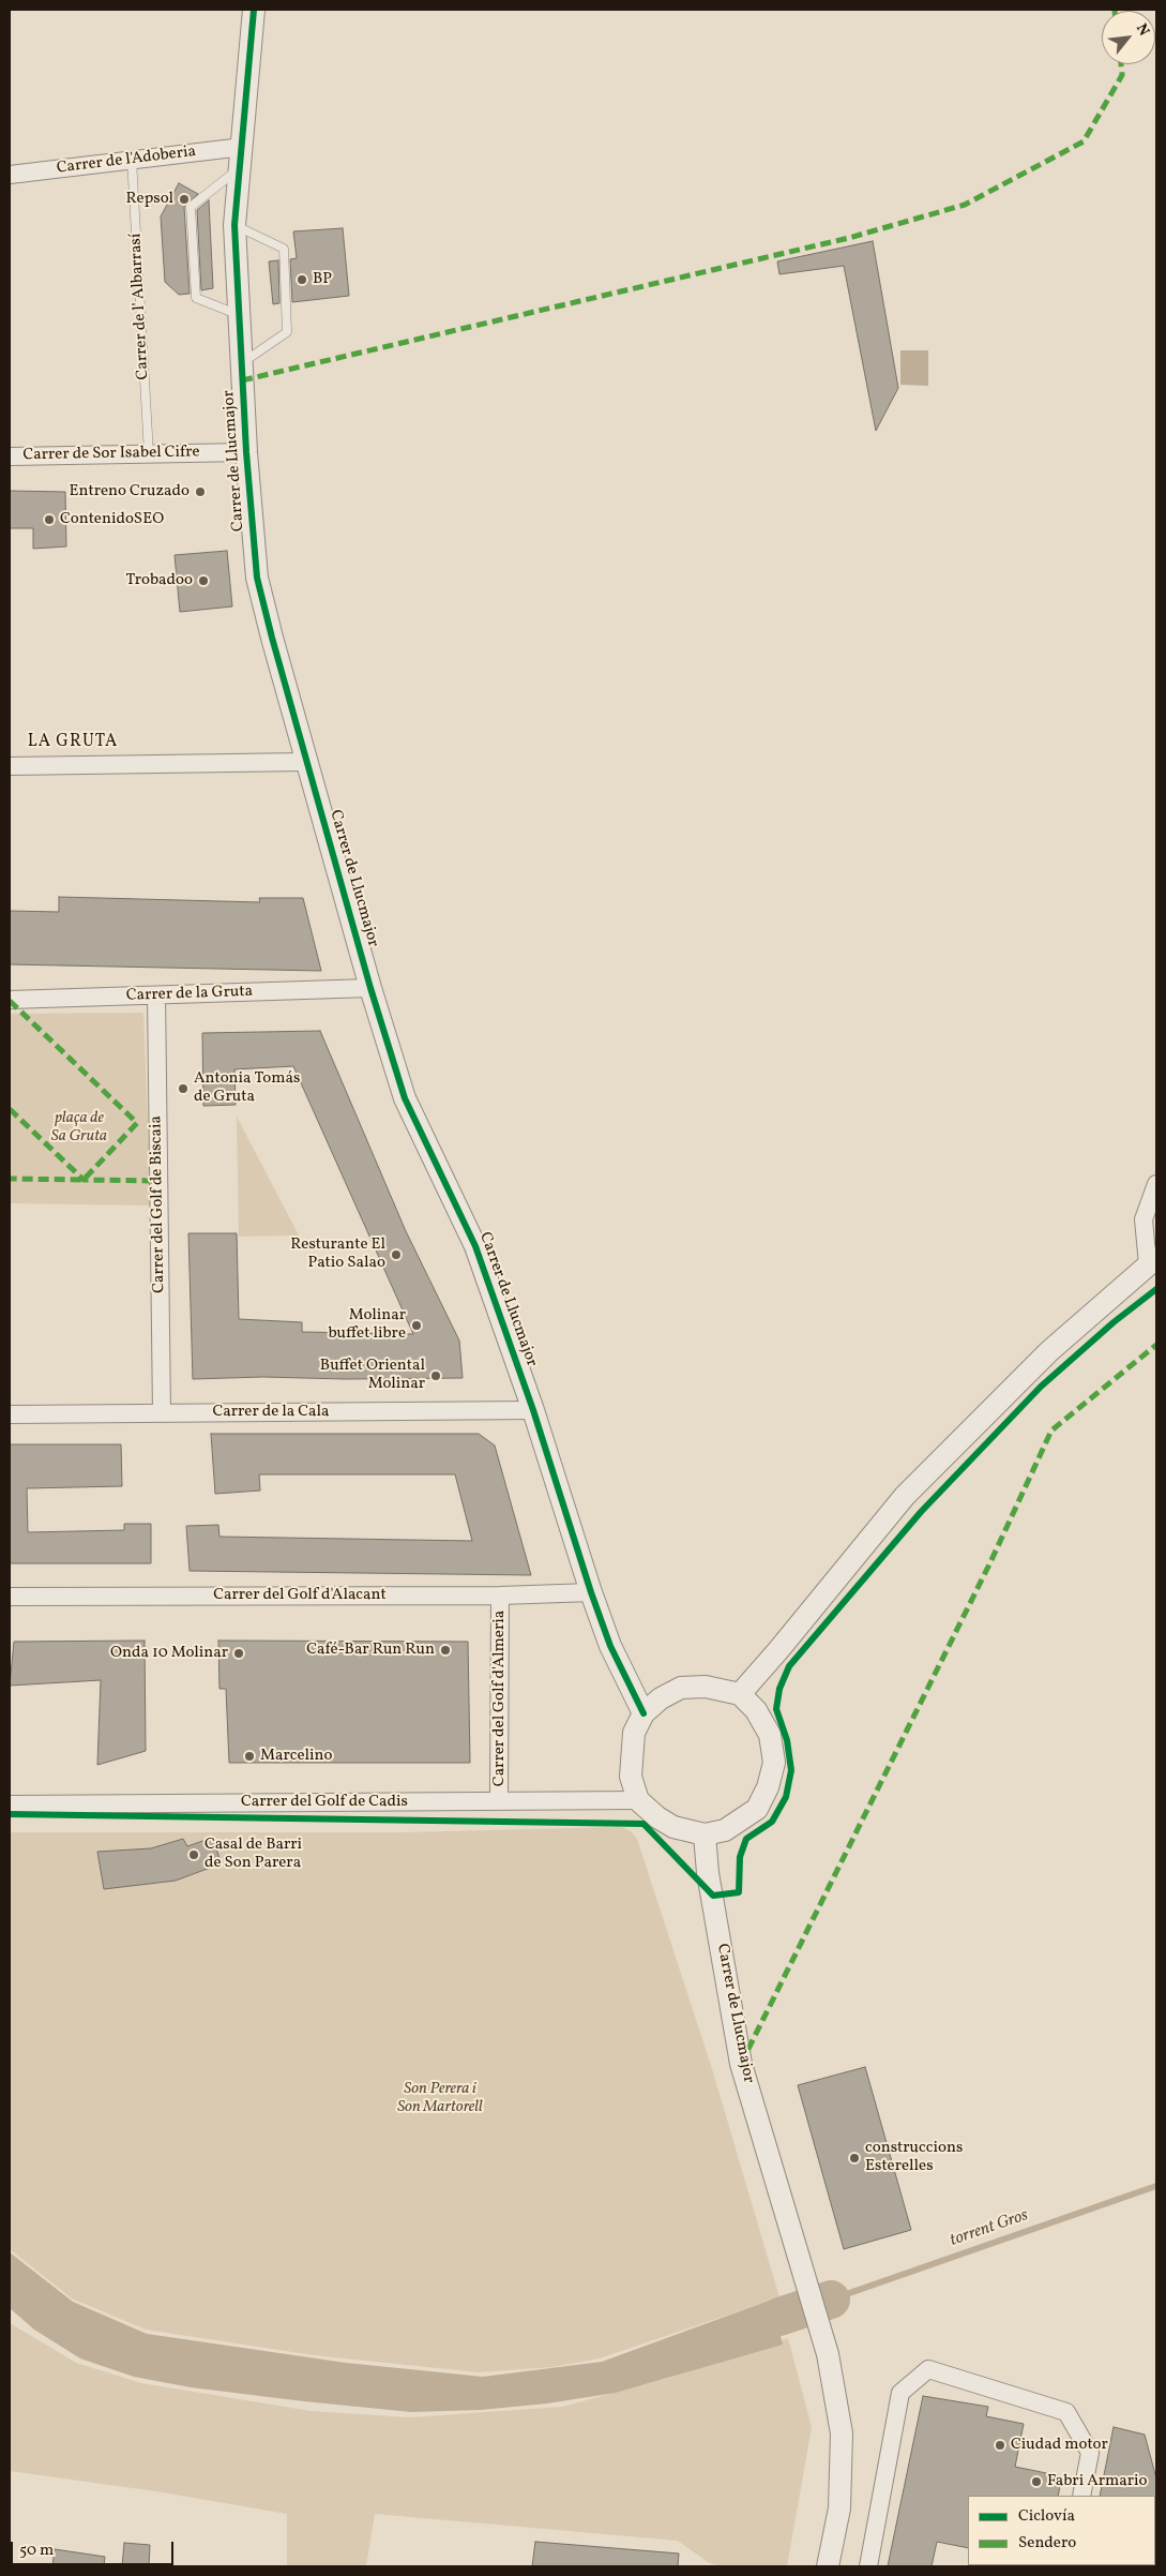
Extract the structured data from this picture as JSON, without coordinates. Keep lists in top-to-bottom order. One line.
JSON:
{"streets":{"street":["Carrer de l'Adoberia","Carrer de Sor Isabel Cifre","Carrer de Llucmajor","Carrer de la Gruta","Carrer del Golf de Biscaia","Carrer de la Cala","Carrer del Golf d'Alacant","Carrer del Golf d'Almeria","Carrer del Golf de Cadis"],"lane":["Carrer de l' Albarrasí"]},"crossings":[["Carrer de l'Adoberia","Carrer de l' Albarrasí"],["Carrer de l'Adoberia","Carrer de Llucmajor"],["Carrer de l' Albarrasí","Carrer de Sor Isabel Cifre"],["Carrer de Sor Isabel Cifre","Carrer de Llucmajor"],["Carrer de Llucmajor","Carrer de la Gruta"],["Carrer de Llucmajor","Carrer de la Cala"],["Carrer de Llucmajor","Carrer del Golf d'Alacant"],["Carrer de Llucmajor","Carrer del Golf de Cadis"],["Carrer de la Gruta","Carrer del Golf de Biscaia"],["Carrer del Golf de Biscaia","Carrer de la Cala"],["Carrer del Golf d'Alacant","Carrer del Golf d'Almeria"],["Carrer del Golf d'Almeria","Carrer del Golf de Cadis"]],"districts":["LA GRUTA"],"water":["torrent Gros"],"parks":["plaça de Sa Gruta","Son Perera i Son Martorell"],"places":["Repsol","BP","Entreno Cruzado","ContenidoSEO","Trobadoo","Antonia Tomás de Gruta","Resturante El Patio Salao","Molinar buffet libre","Buffet Oriental Molinar","Café-Bar Run Run","Onda 10 Molinar","Marcelino","Casal de Barri de Son Parera","construccions Esterelles","Ciudad motor","Fabri Armario"],"legend":["Ciclovía","Sendero"],"scale_bar":"50 m","north":"top right"}
